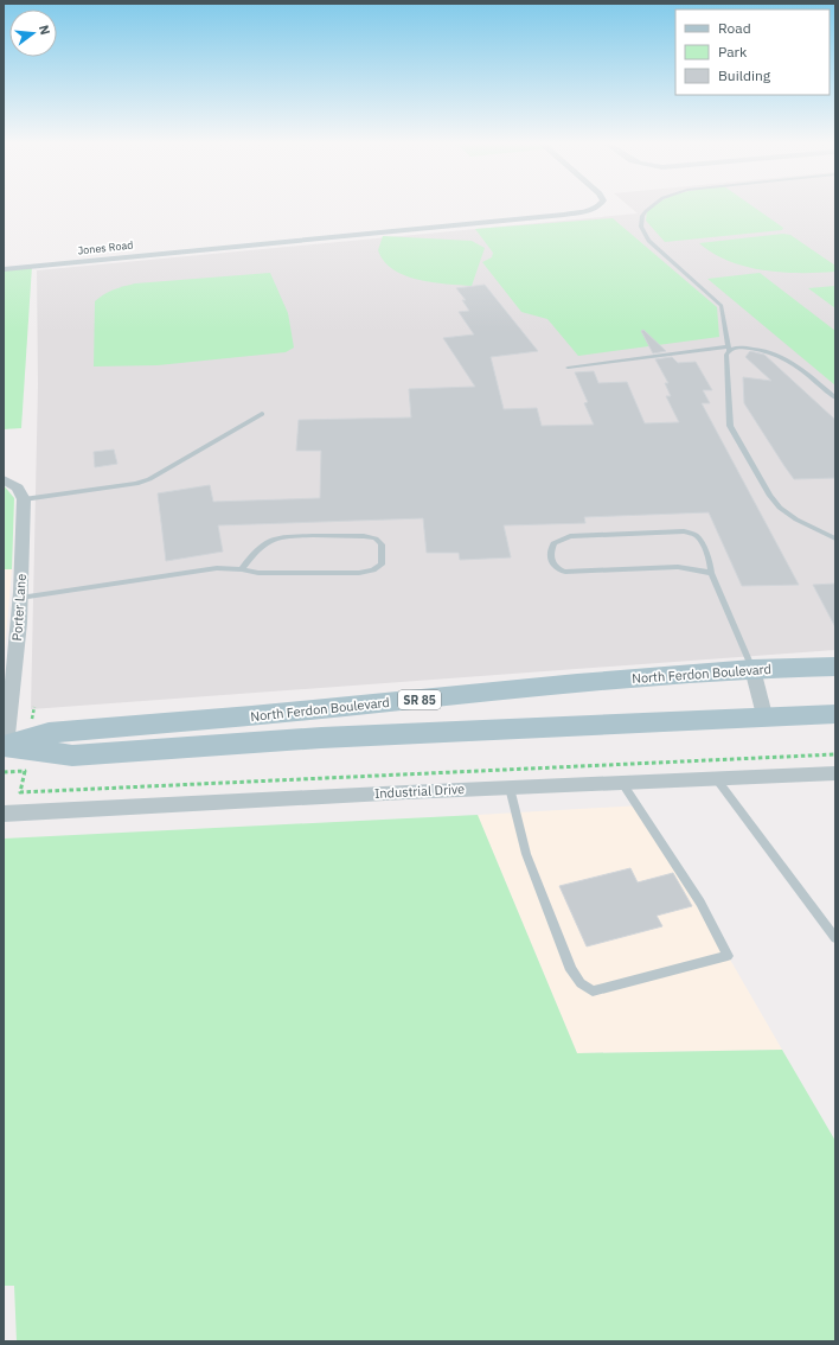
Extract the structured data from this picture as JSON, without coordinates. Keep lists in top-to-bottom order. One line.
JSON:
{"streets":{"main road":["North Ferdon Boulevard","SR 85"],"street":["Jones Road","Porter Lane","Industrial Drive"]},"crossings":[["Porter Lane","North Ferdon Boulevard"]],"legend":["Road","Park","Building"],"north":"right"}
